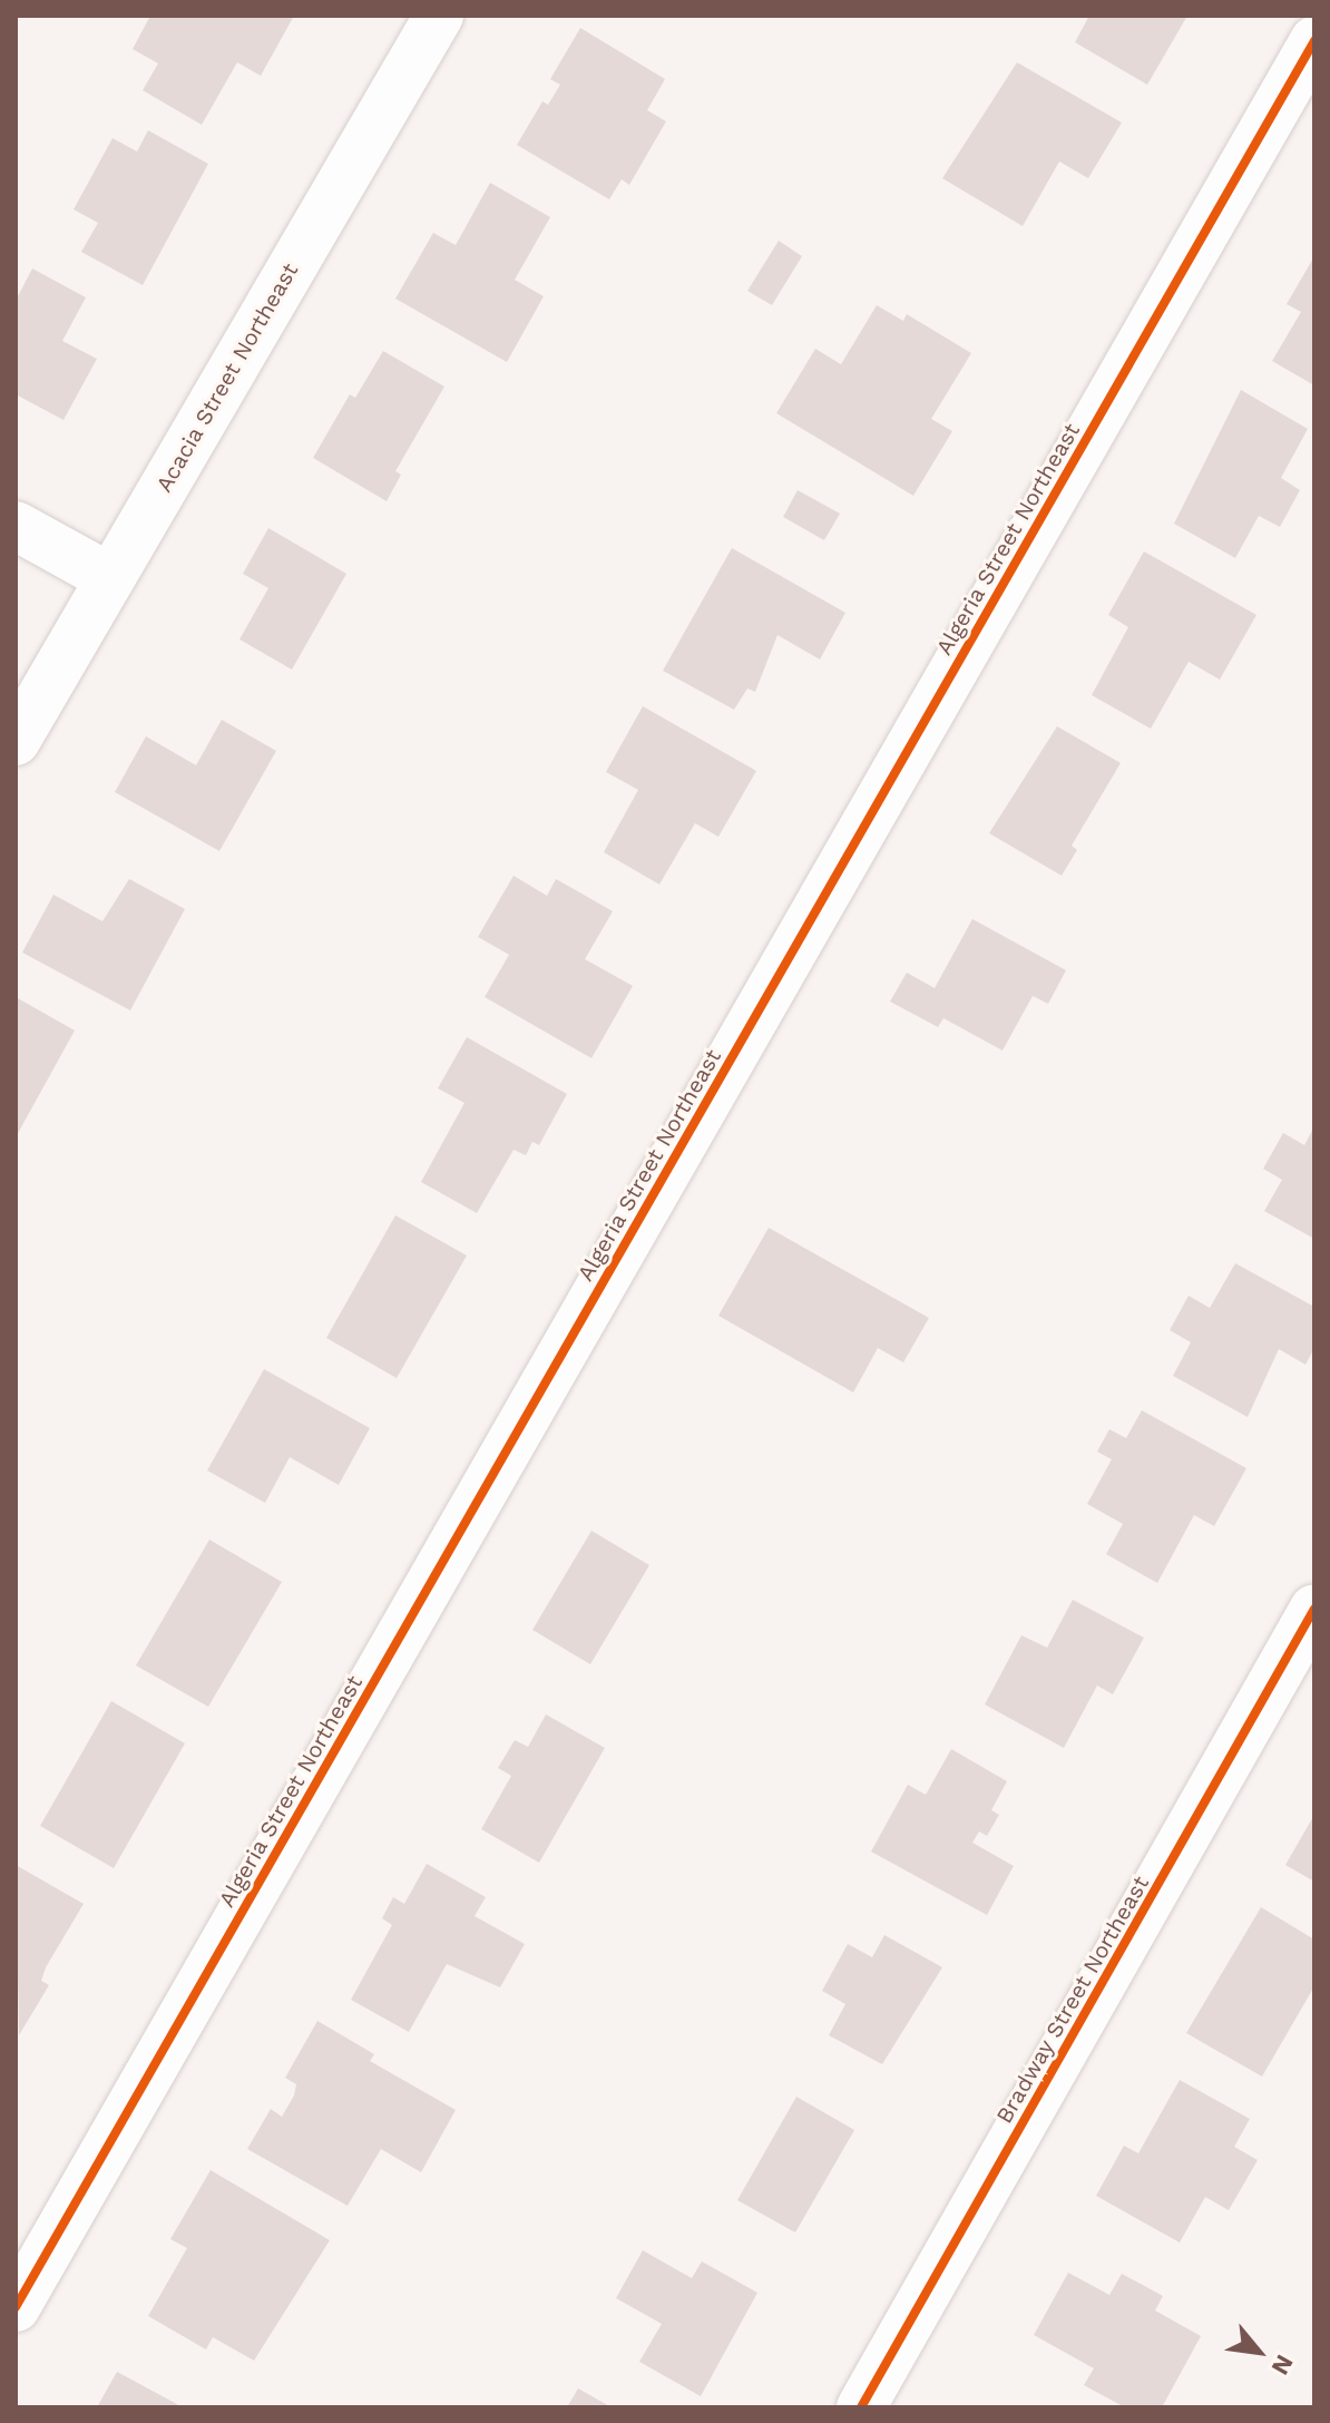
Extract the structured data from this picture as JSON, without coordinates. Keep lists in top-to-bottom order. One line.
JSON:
{"streets":{"street":["Acacia Street Northeast","Algeria Street Northeast","Bradway Street Northeast"]},"north":"bottom right"}
